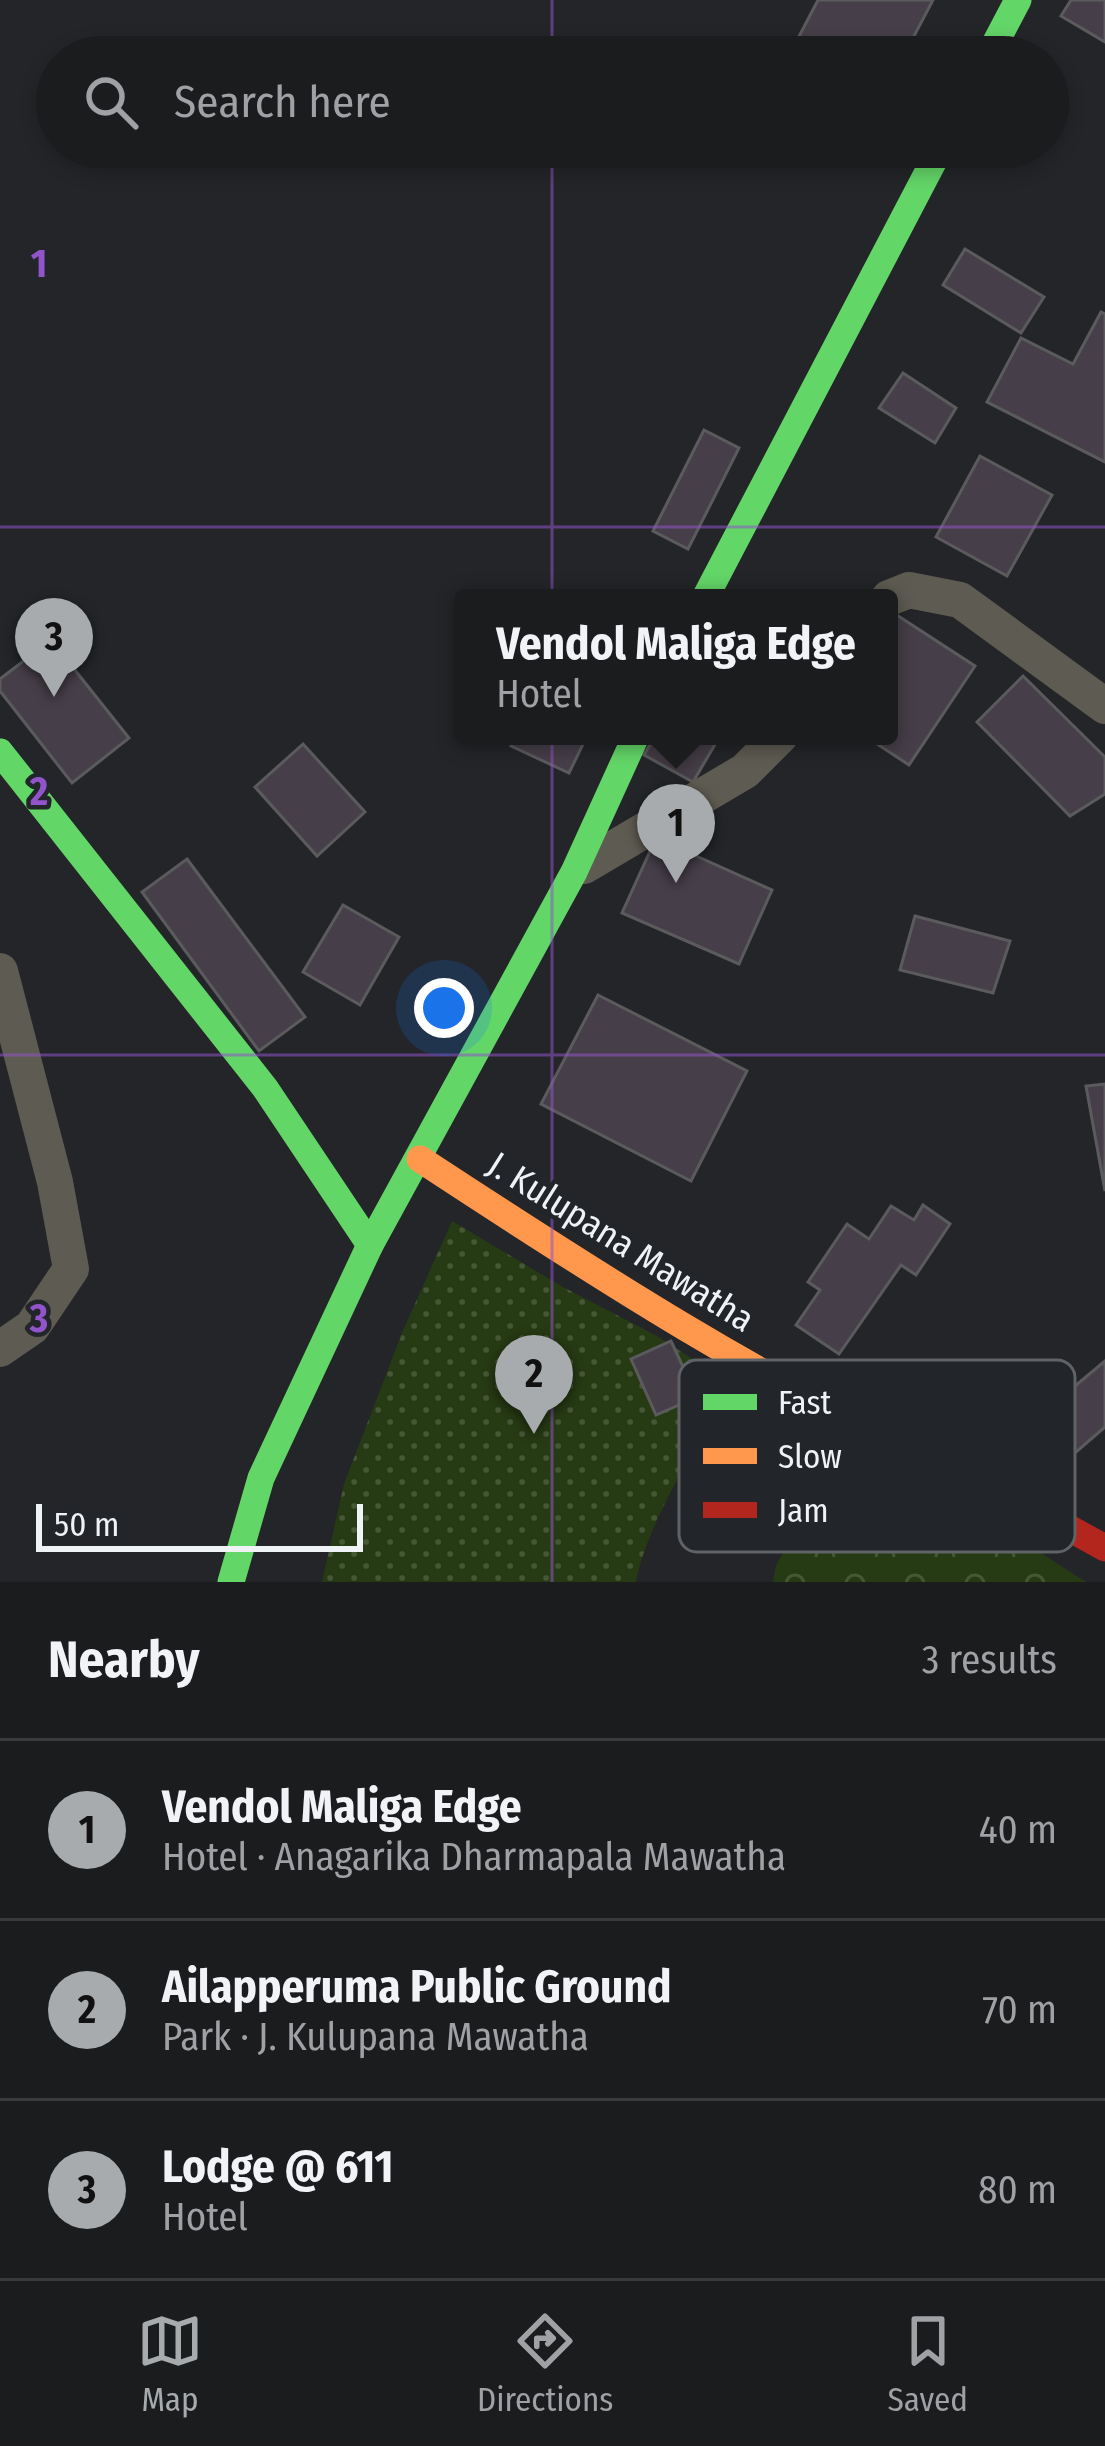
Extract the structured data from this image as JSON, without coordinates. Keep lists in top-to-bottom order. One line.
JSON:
{"streets":{"main road":["J. Kulupana Mawatha"]},"legend":["Fast","Slow","Jam"],"scale_bar":"50 m","page":{"search":"Search here","popup":["Vendol Maliga Edge","Hotel"],"pins":["3","1","2"],"scale":"50 m","heading":["Nearby","3 results"],"list":[{"mark":"1","name":"Vendol Maliga Edge","note":"Hotel · Anagarika Dharmapala Mawatha","value":"40 m"},{"mark":"2","name":"Ailapperuma Public Ground","note":"Park · J. Kulupana Mawatha","value":"70 m"},{"mark":"3","name":"Lodge @ 611","note":"Hotel","value":"80 m"}],"nav":["Map","Directions","Saved"]},"grid":{"rows":["1","2","3"]}}
